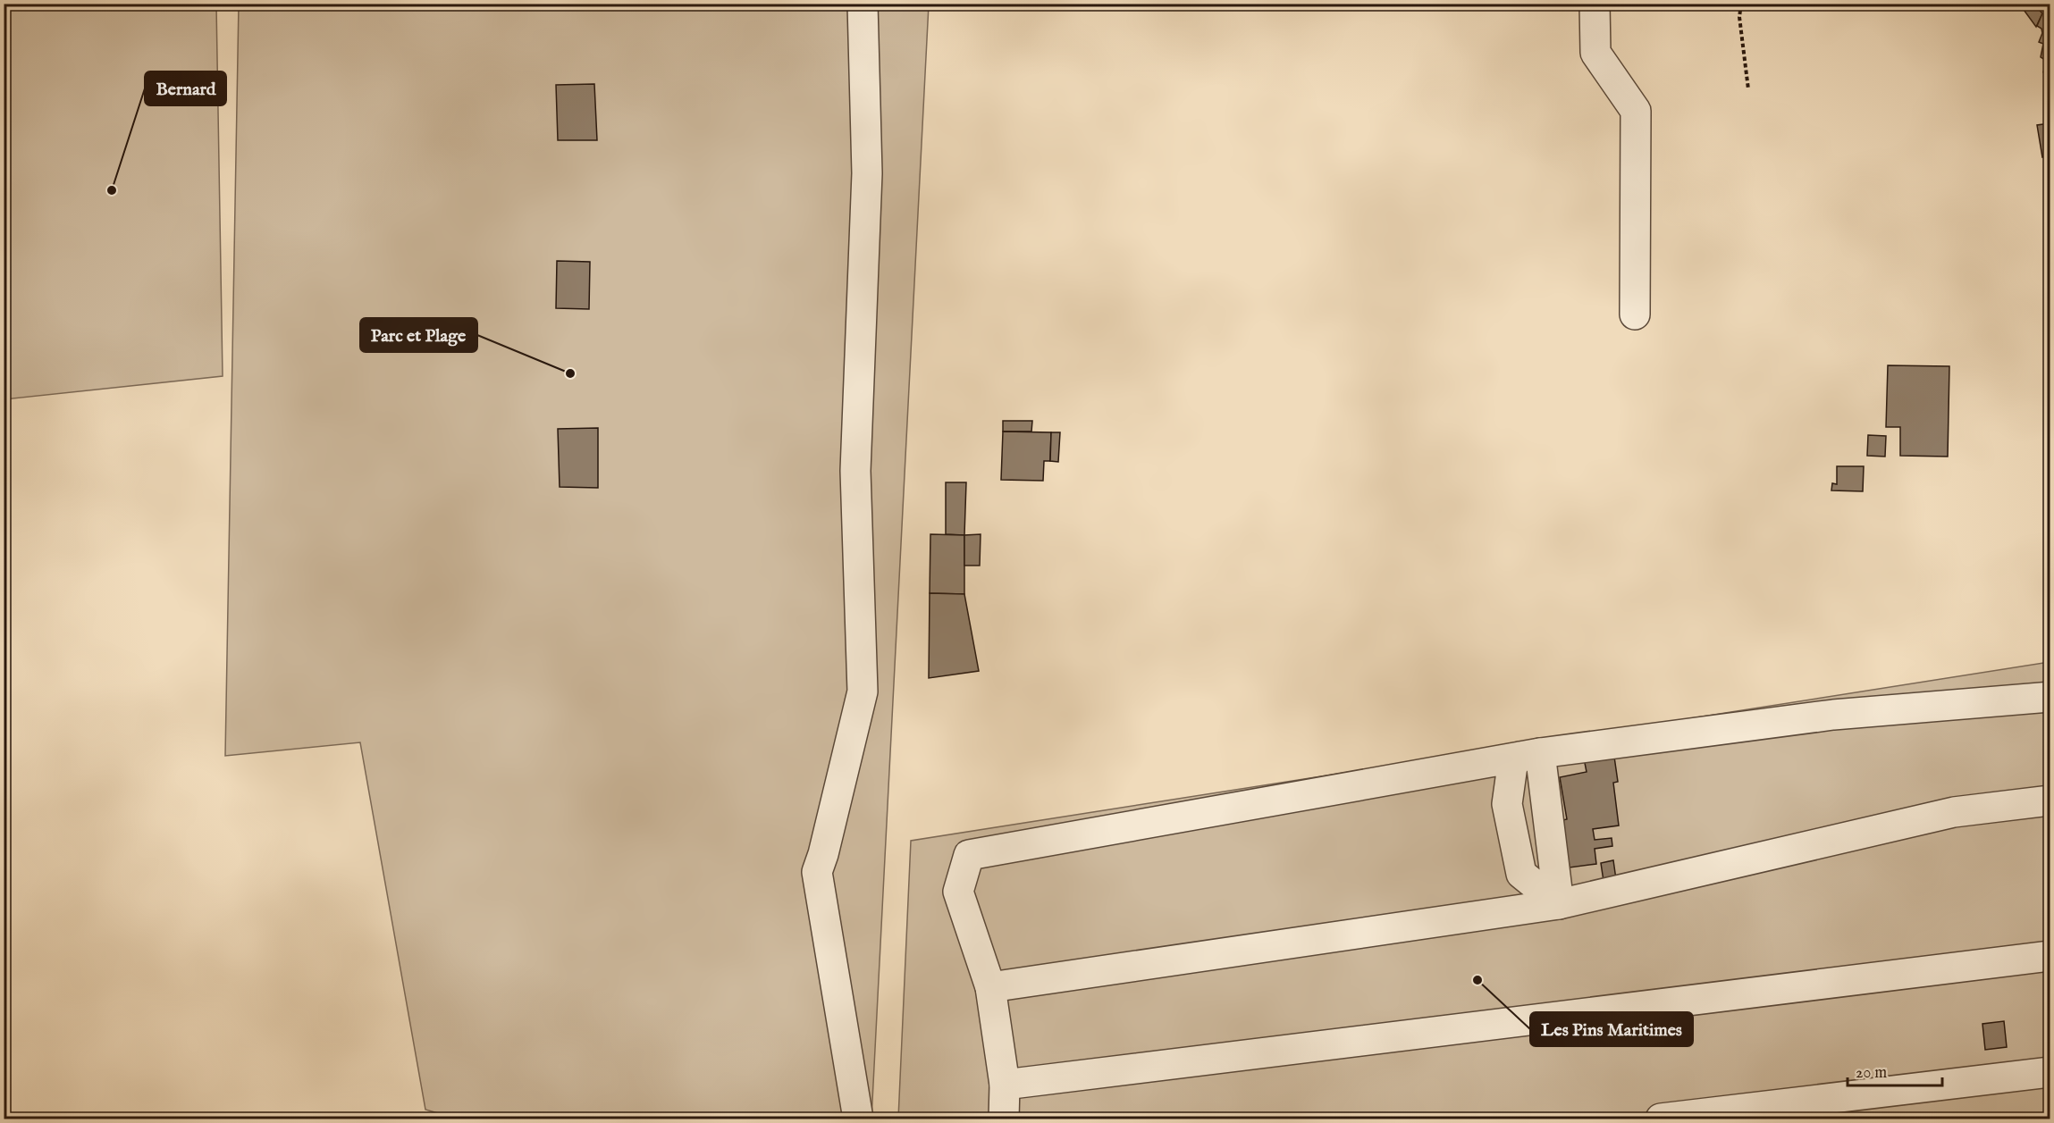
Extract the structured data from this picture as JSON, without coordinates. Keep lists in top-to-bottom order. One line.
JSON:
{"places":["Bernard","Parc et Plage","Les Pins Maritimes"],"scale_bar":"20 m"}
